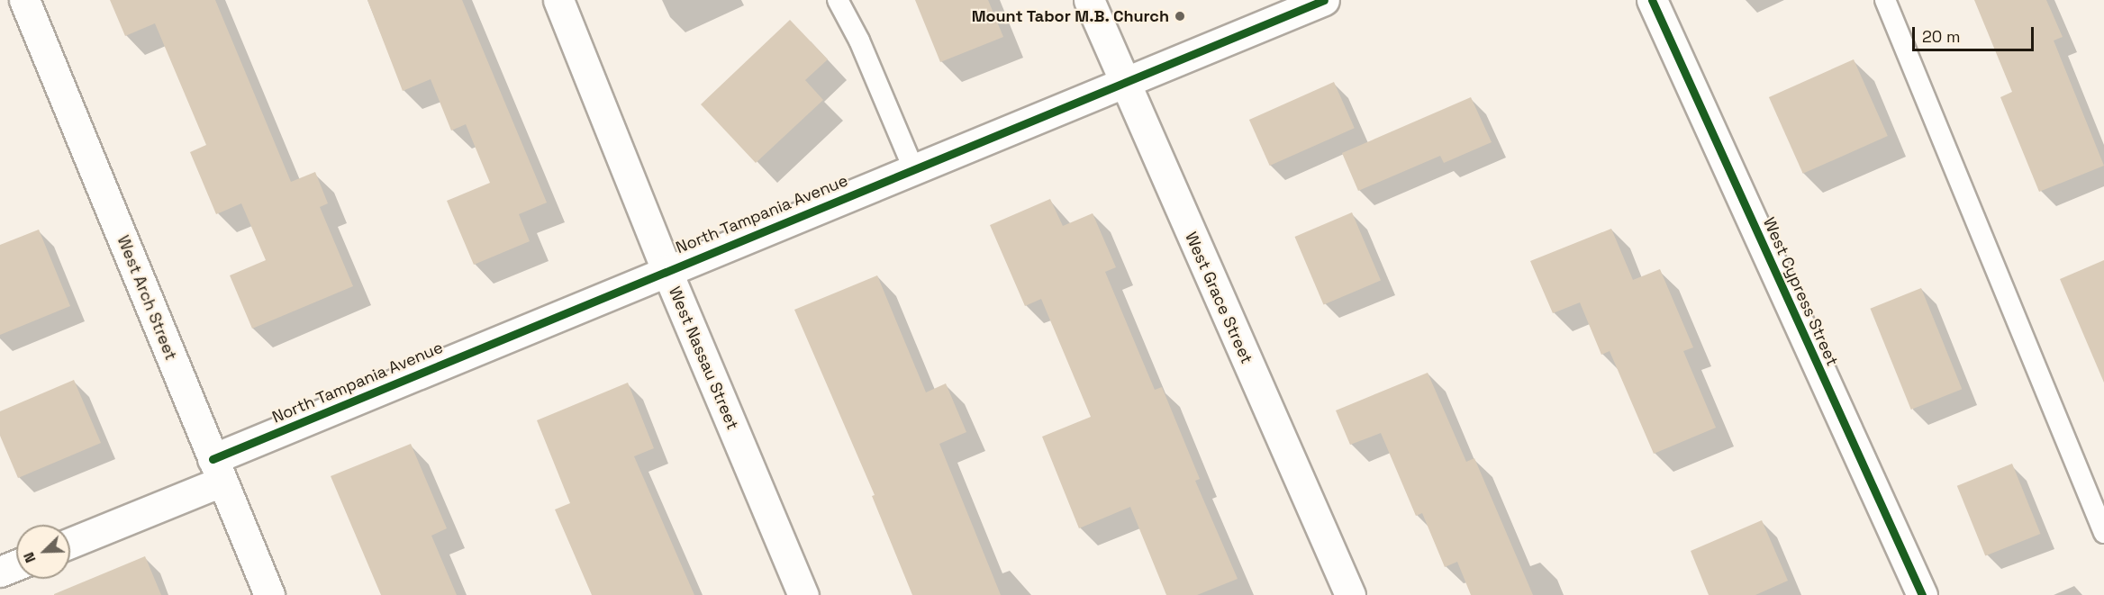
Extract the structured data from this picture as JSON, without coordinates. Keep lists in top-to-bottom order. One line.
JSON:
{"streets":{"street":["North Tampania Avenue","West Cypress Street","West Arch Street","West Grace Street","West Nassau Street"]},"crossings":[["North Tampania Avenue","West Arch Street"],["North Tampania Avenue","West Grace Street"],["North Tampania Avenue","West Nassau Street"]],"places":["Mount Tabor M.B. Church"],"scale_bar":"20 m","north":"bottom left"}
